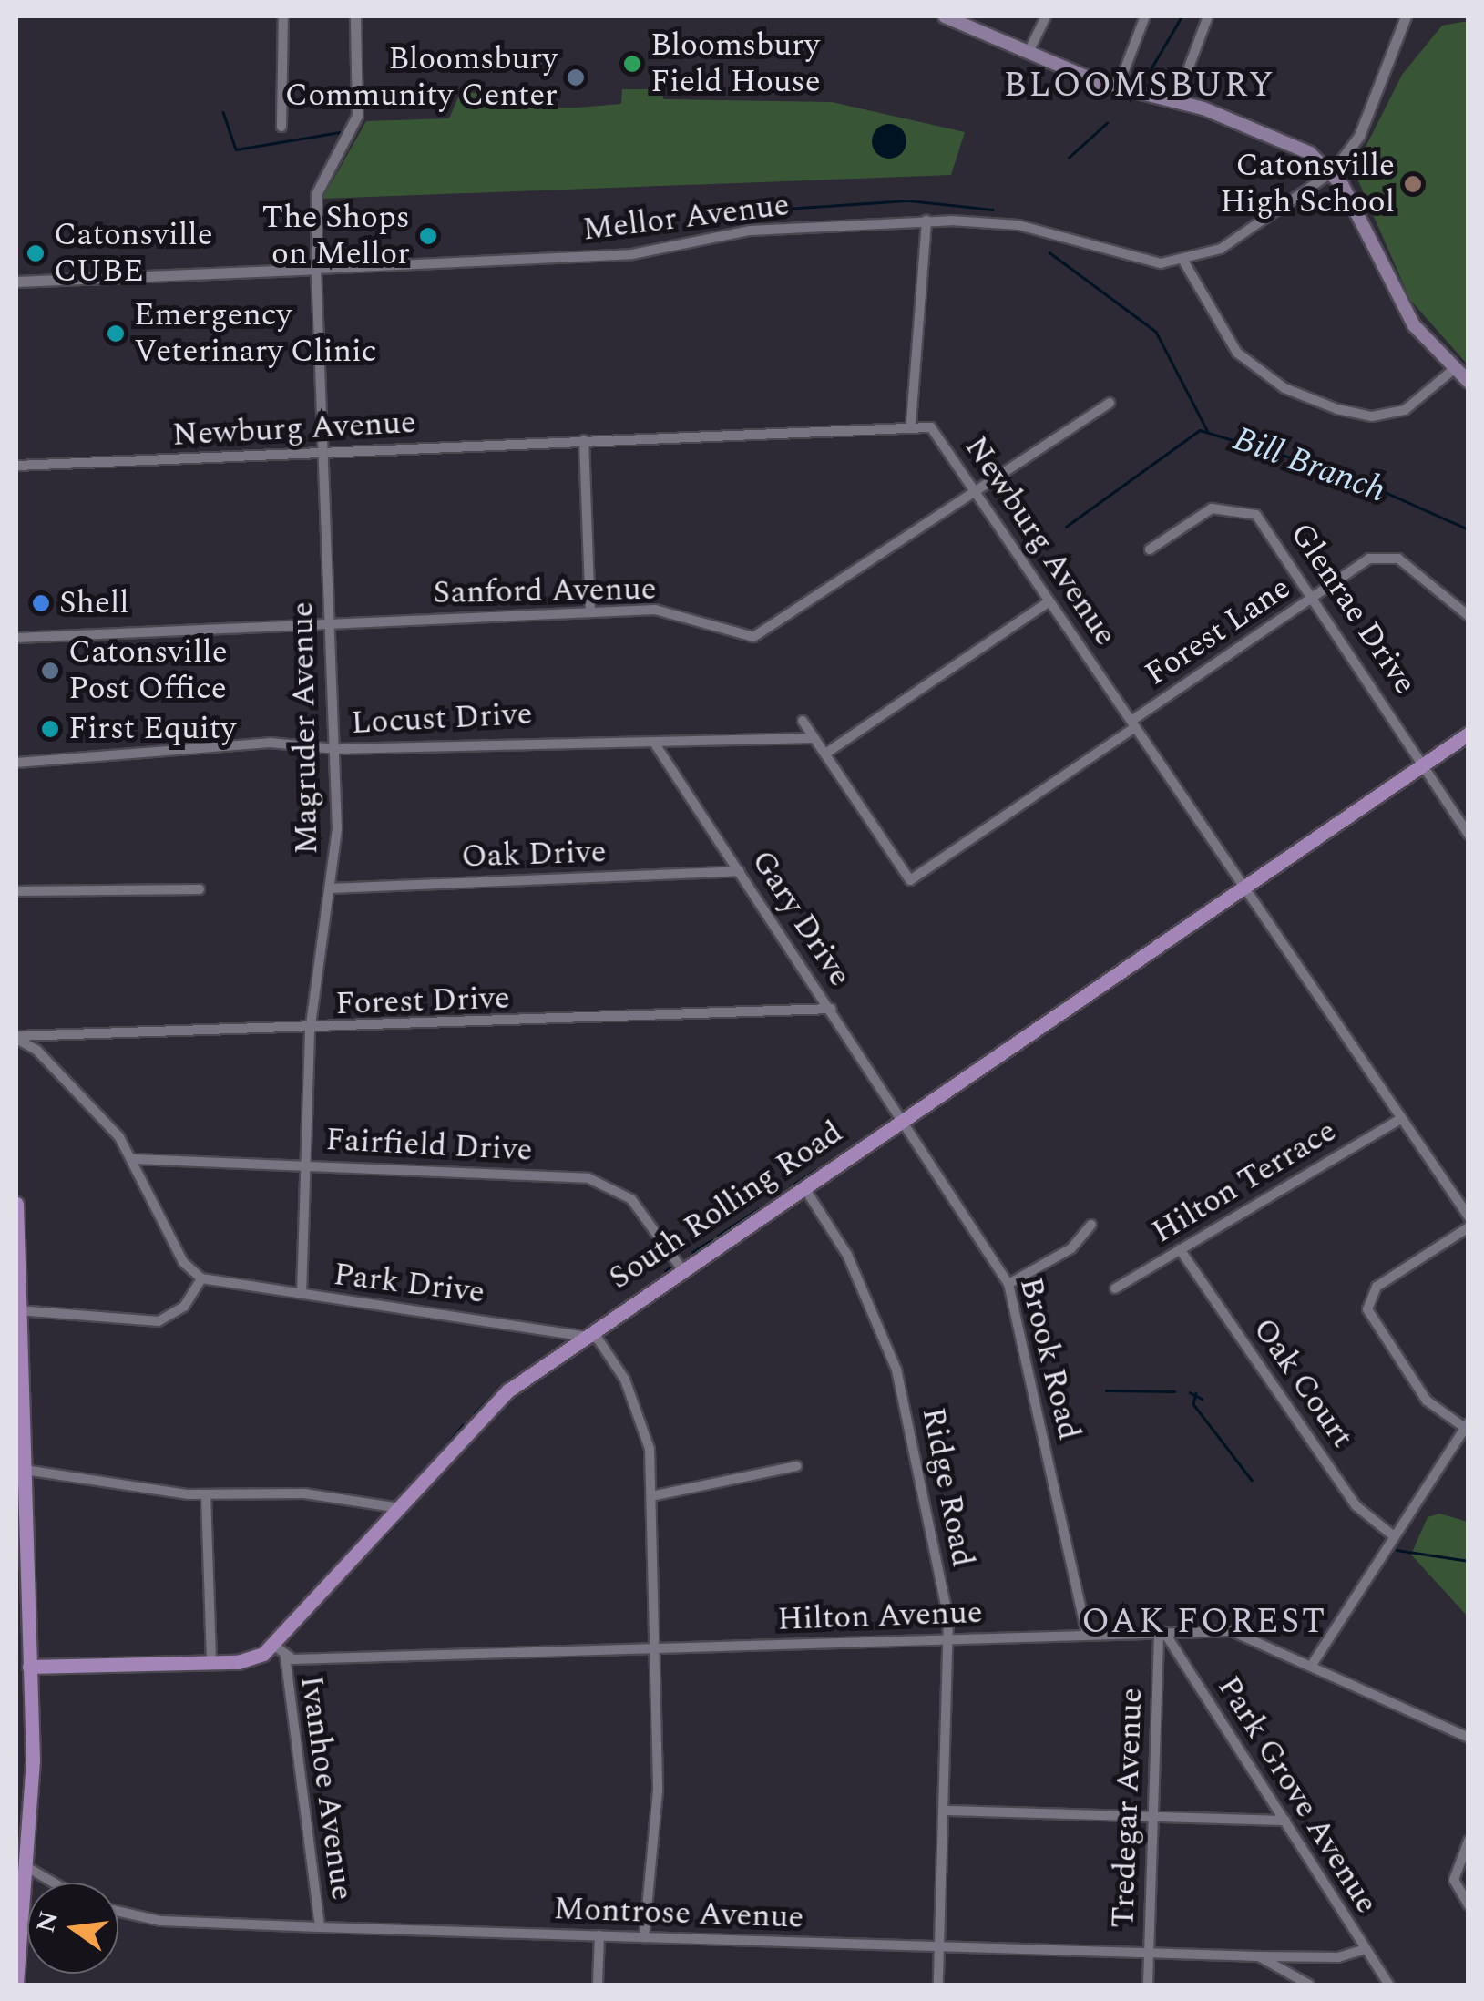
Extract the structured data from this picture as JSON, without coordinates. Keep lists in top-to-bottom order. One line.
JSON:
{"streets":{"main road":["South Rolling Road"],"street":["Mellor Avenue","Newburg Avenue","Sanford Avenue","Glenrae Drive","Forest Lane","Locust Drive","Magruder Avenue","Oak Drive","Gary Drive","Forest Drive","Fairfield Drive","Hilton Terrace","Park Drive","Brook Road","Oak Court","Ridge Road","Hilton Avenue","Ivanhoe Avenue","Park Grove Avenue","Tredegar Avenue","Montrose Avenue"]},"crossings":[["Mellor Avenue","Magruder Avenue"],["Newburg Avenue","Sanford Avenue"],["Newburg Avenue","Forest Lane"],["Newburg Avenue","Magruder Avenue"],["Newburg Avenue","Hilton Terrace"],["Newburg Avenue","South Rolling Road"],["Sanford Avenue","Magruder Avenue"],["Glenrae Drive","Forest Lane"],["Glenrae Drive","South Rolling Road"],["Locust Drive","Magruder Avenue"],["Locust Drive","Gary Drive"],["Magruder Avenue","Oak Drive"],["Magruder Avenue","Forest Drive"],["Magruder Avenue","Fairfield Drive"],["Magruder Avenue","Park Drive"],["Oak Drive","Gary Drive"],["Gary Drive","Forest Drive"],["Gary Drive","South Rolling Road"],["Gary Drive","Brook Road"],["Fairfield Drive","South Rolling Road"],["Hilton Terrace","Oak Court"],["South Rolling Road","Park Drive"],["South Rolling Road","Brook Road"],["South Rolling Road","Ridge Road"],["South Rolling Road","Hilton Avenue"],["South Rolling Road","Ivanhoe Avenue"],["Brook Road","Hilton Avenue"],["Ridge Road","Hilton Avenue"],["Ridge Road","Montrose Avenue"],["Hilton Avenue","Ivanhoe Avenue"],["Hilton Avenue","Park Grove Avenue"],["Hilton Avenue","Tredegar Avenue"],["Ivanhoe Avenue","Montrose Avenue"],["Park Grove Avenue","Tredegar Avenue"],["Park Grove Avenue","Montrose Avenue"],["Tredegar Avenue","Montrose Avenue"]],"districts":["BLOOMSBURY","OAK FOREST"],"water":["Bill Branch"],"places":["Bloomsbury Field House","Bloomsbury Community Center","Catonsville High School","The Shops on Mellor","Catonsville CUBE","Emergency Veterinary Clinic","Shell","Catonsville Post Office","First Equity"],"north":"left"}
